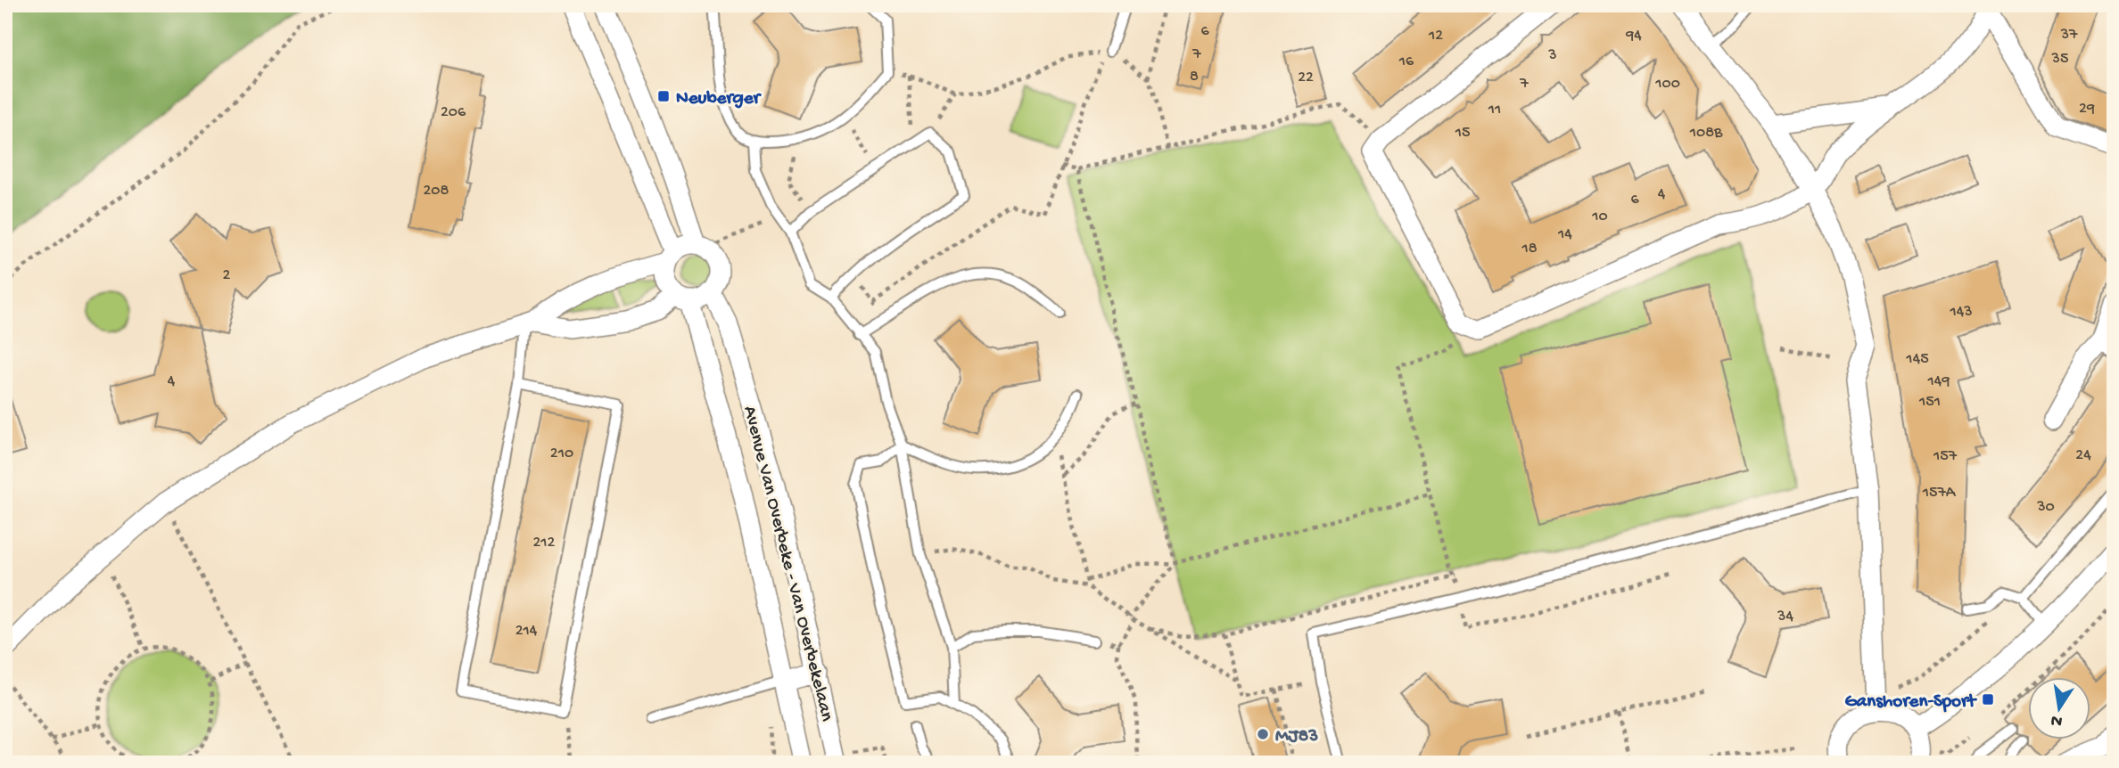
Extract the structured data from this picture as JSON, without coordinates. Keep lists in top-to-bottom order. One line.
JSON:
{"streets":{"street":["Avenue Van Overbeke - Van Overbekelaan"]},"places":{"transit":["Neuberger","Ganshoren-Sport"],"other":["MJ83"]},"house_numbers":["6","37","12","94","7","3","35","16","8","22","7","100","29","11","206","15","108B","208","4","6","10","14","18","2","143","145","4","149","151","210","24","157","157A","30","212","34","214"],"north":"bottom"}
